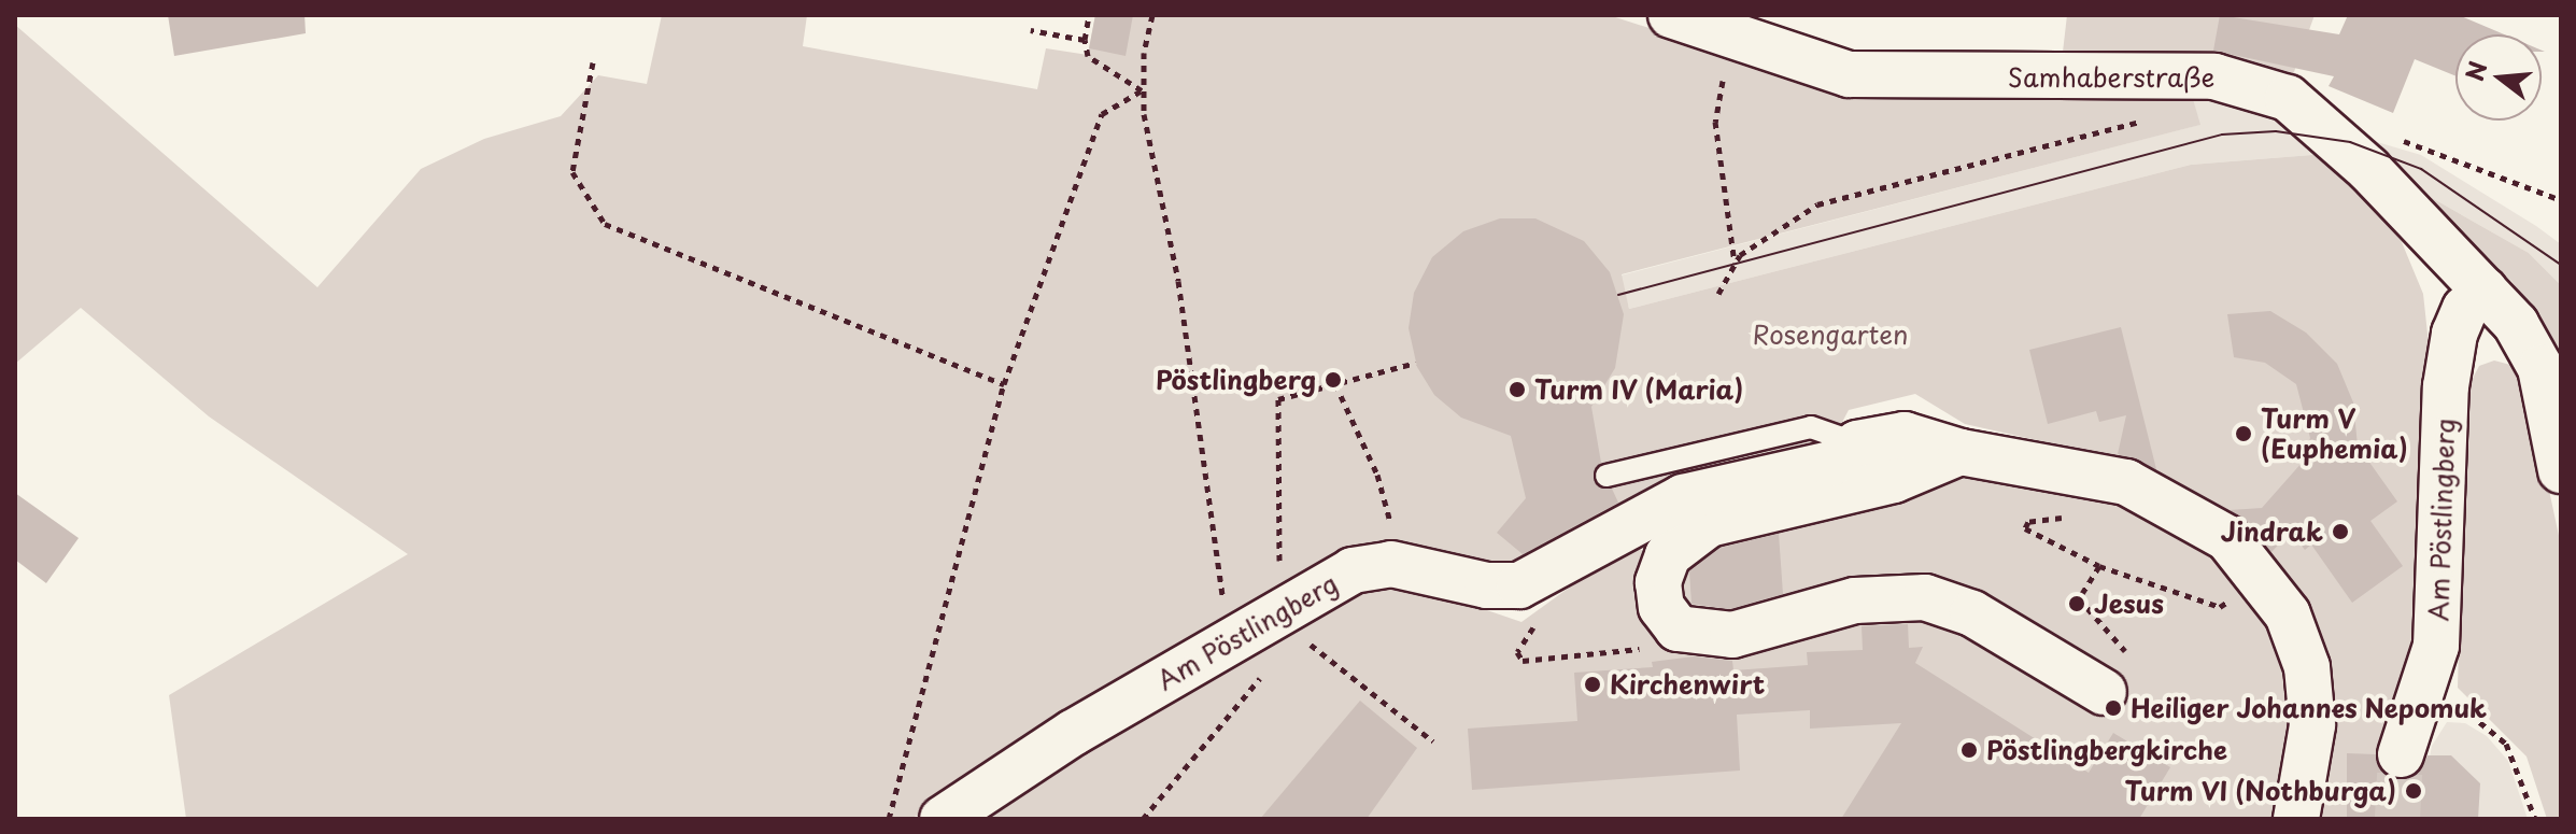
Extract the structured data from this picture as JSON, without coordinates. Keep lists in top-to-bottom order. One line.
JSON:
{"streets":{"street":["Samhaberstraße","Am Pöstlingberg"]},"crossings":[["Samhaberstraße","Am Pöstlingberg"]],"parks":["Rosengarten"],"places":["Pöstlingberg","Turm IV (Maria)","Turm V (Euphemia)","Jindrak","Jesus","Kirchenwirt","Heiliger Johannes Nepomuk","Pöstlingbergkirche","Turm VI (Nothburga)"],"north":"left"}
